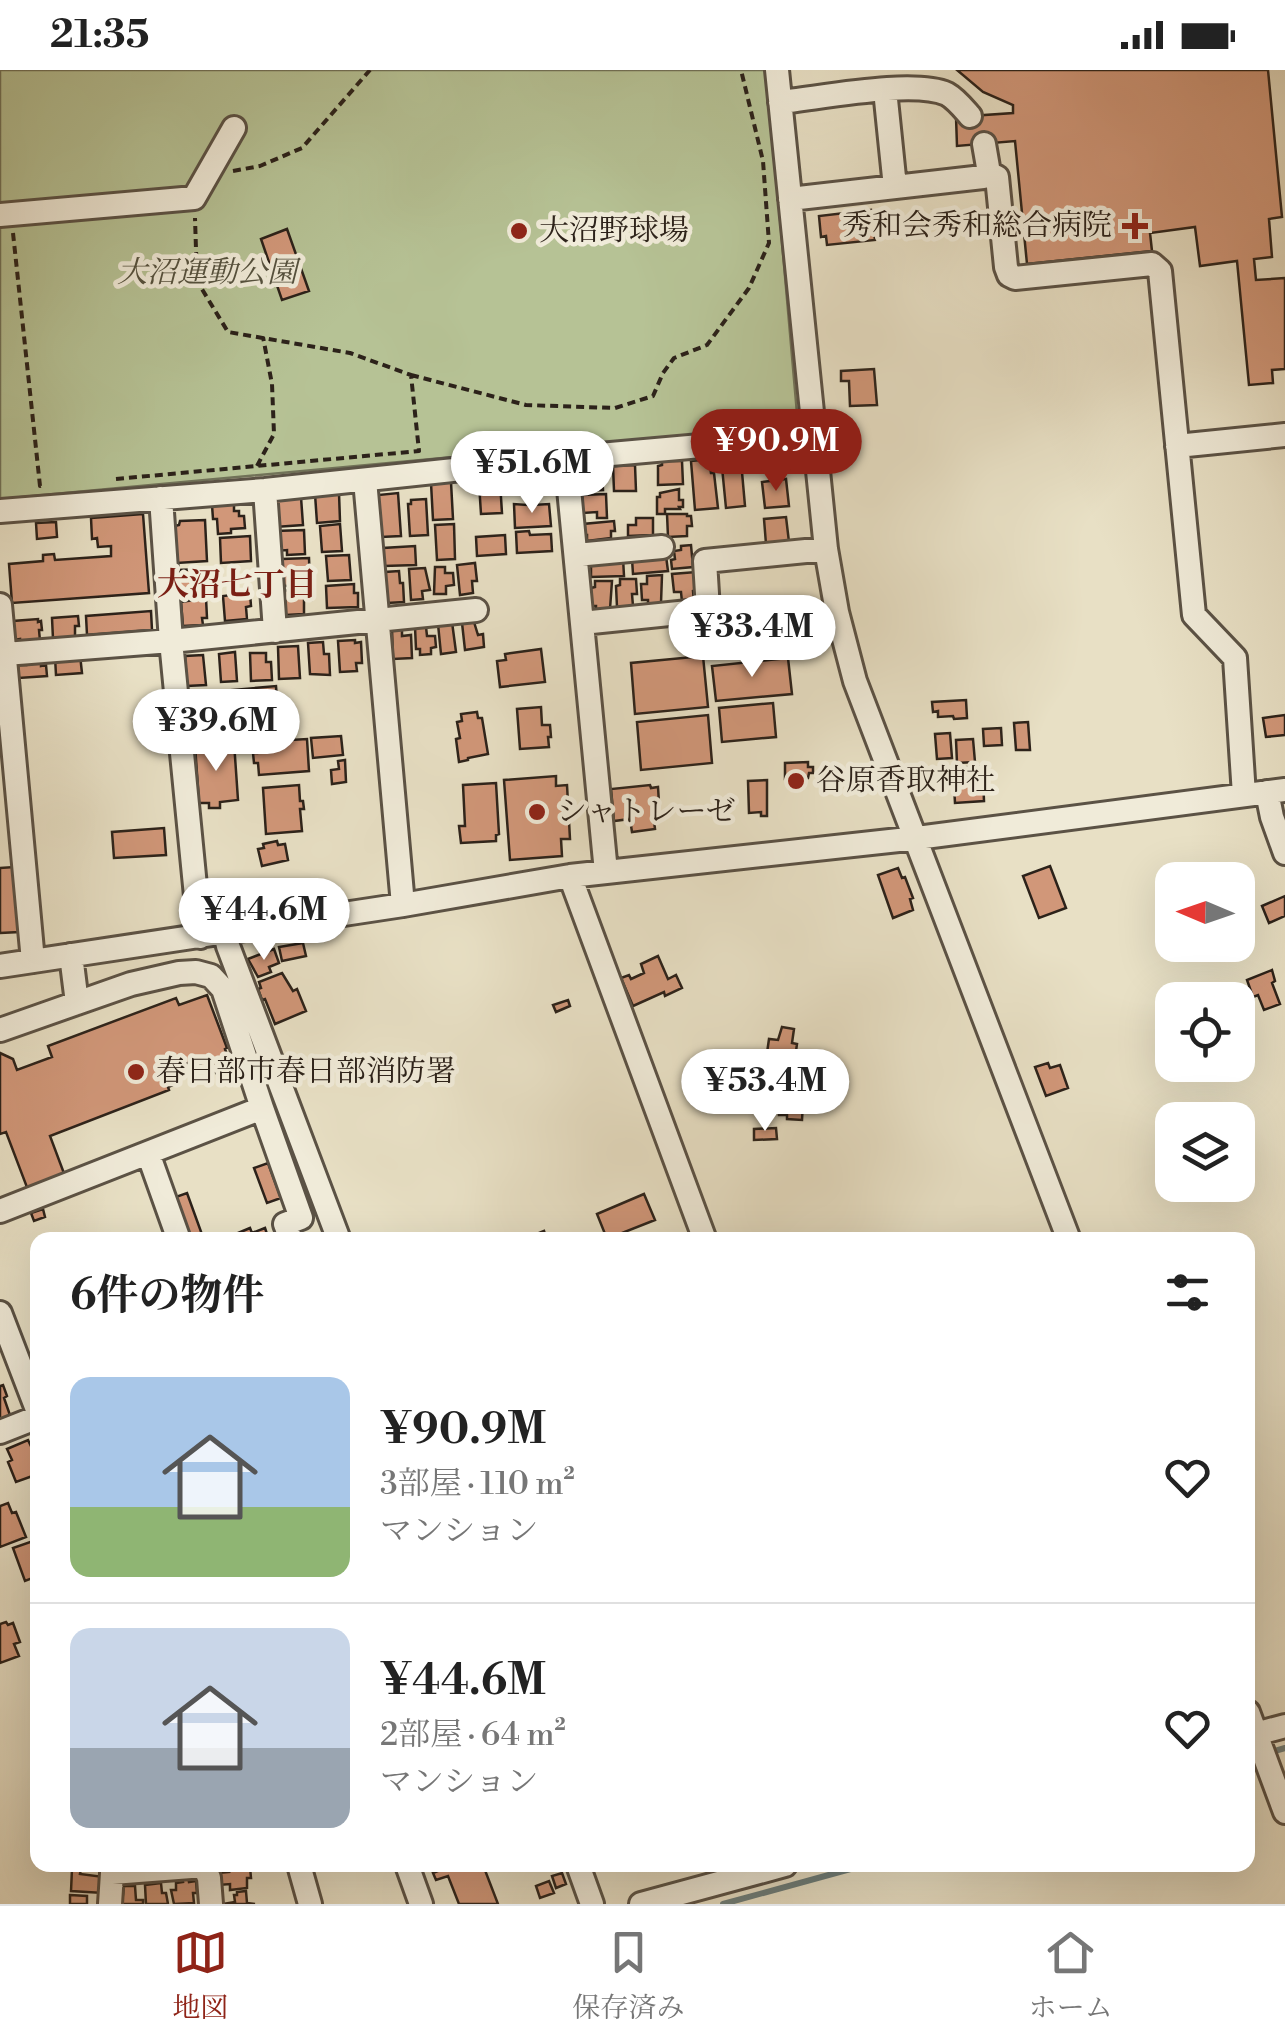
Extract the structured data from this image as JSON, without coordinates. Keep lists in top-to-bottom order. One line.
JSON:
{"districts":["大沼七丁目"],"parks":["大沼運動公園"],"places":{"health":["秀和会秀和総合病院"],"other":["大沼野球場","谷原香取神社","シャトレーゼ","春日部市春日部消防署"]},"north":"left","page":{"status":"21:35","price":["¥90.9M","¥51.6M","¥33.4M","¥39.6M","¥44.6M","¥53.4M"],"heading":"6件の物件","list":[{"name":"¥90.9M","note":"3部屋 · 110 m² · マンション"},{"name":"¥44.6M","note":"2部屋 · 64 m² · マンション"}],"tabs":["地図","保存済み","ホーム"]}}
